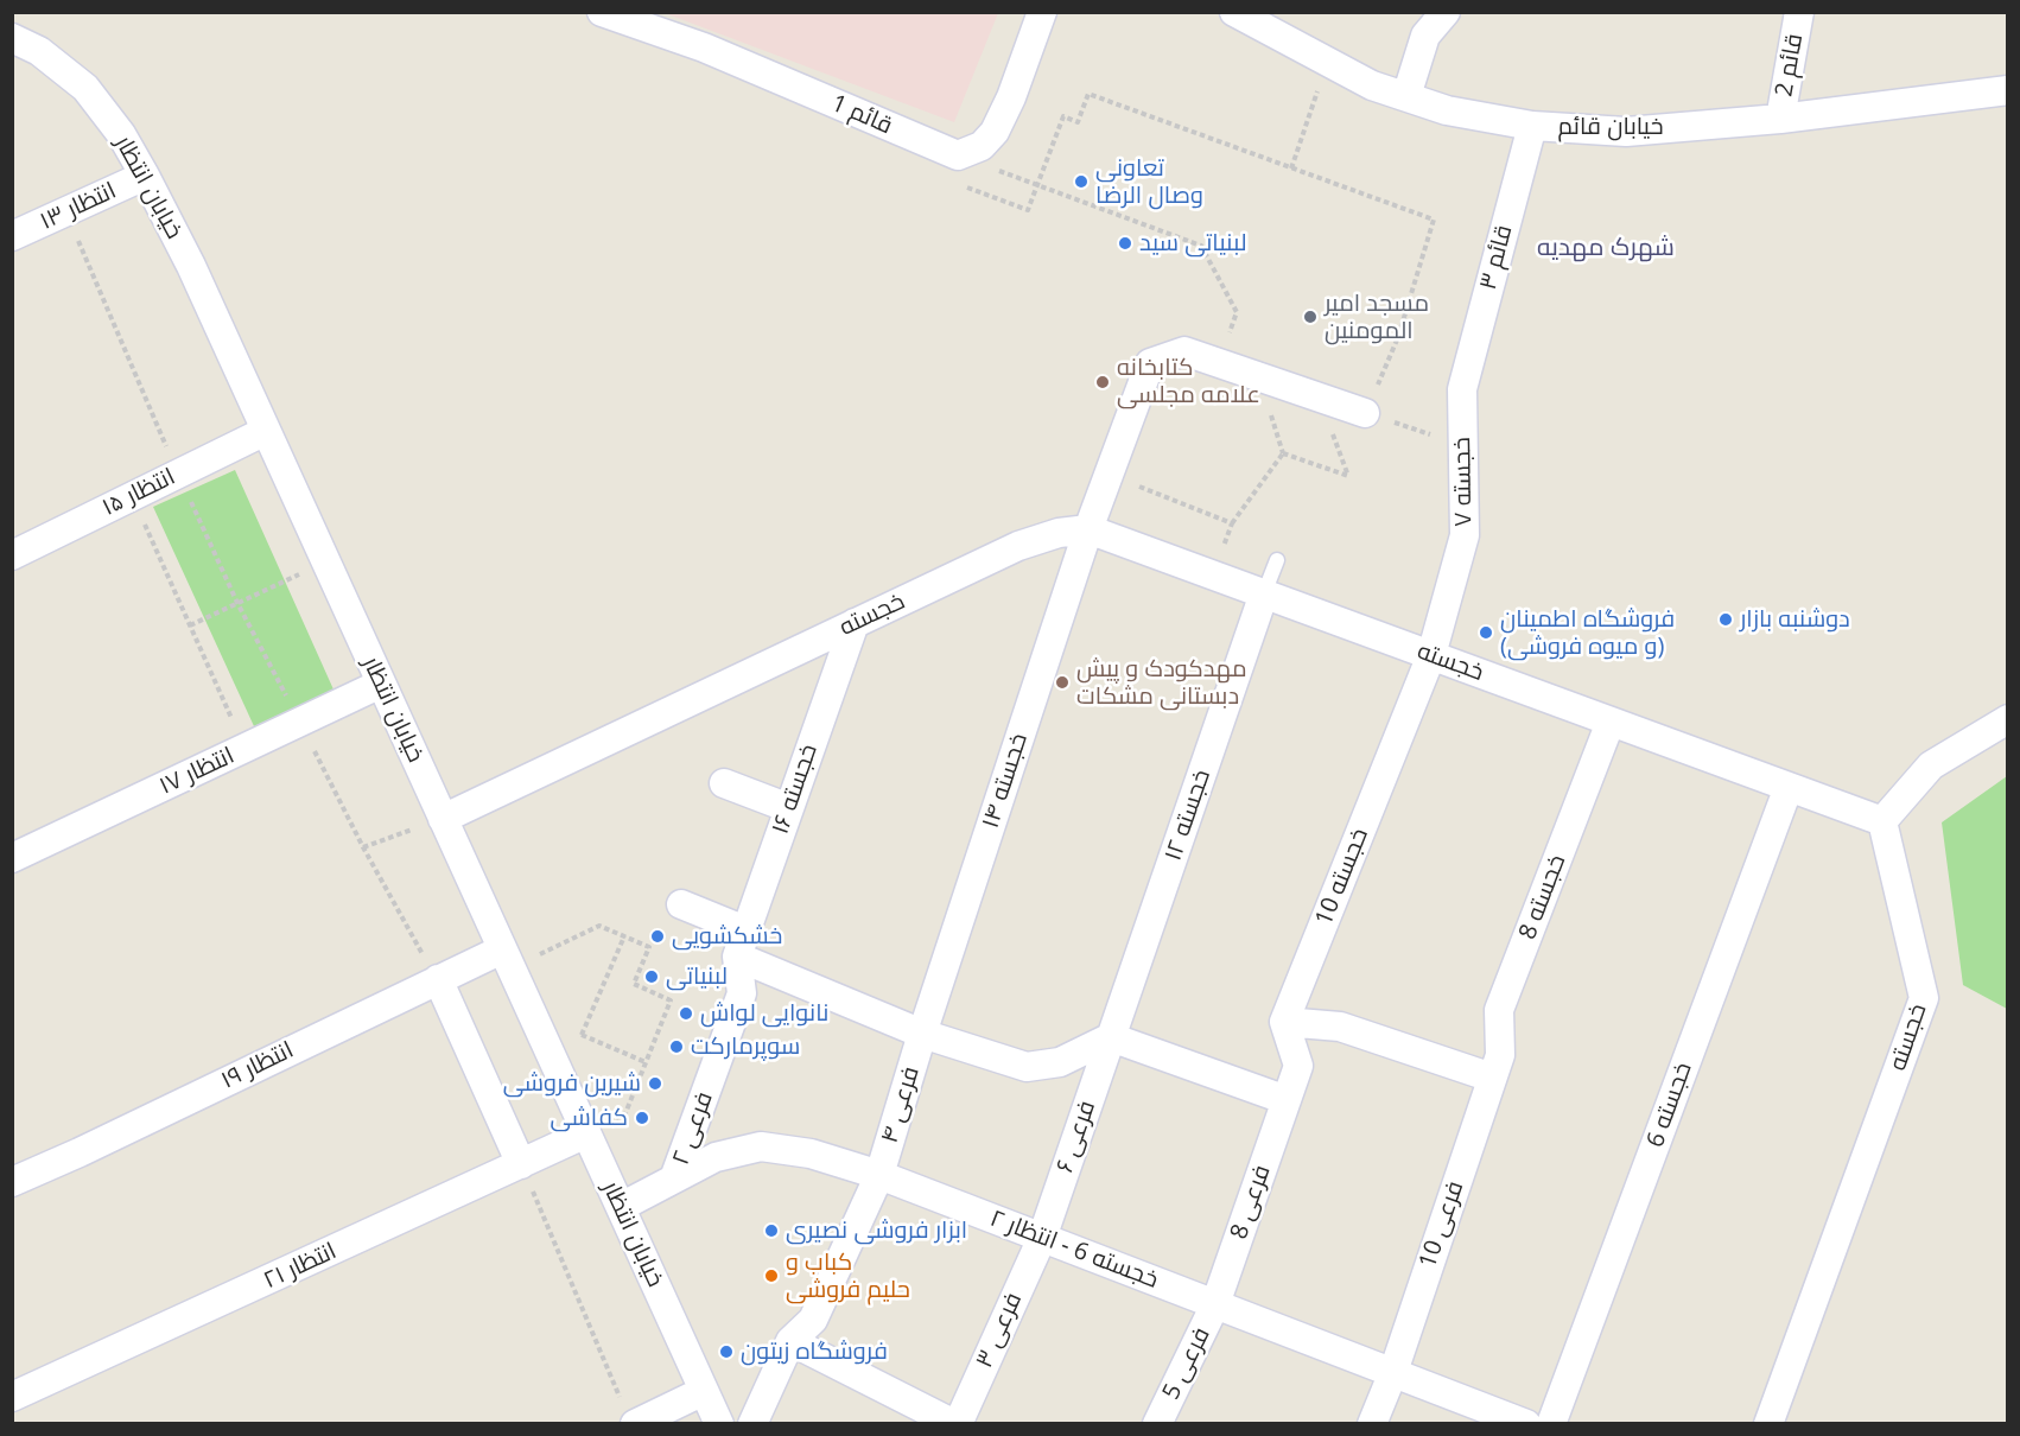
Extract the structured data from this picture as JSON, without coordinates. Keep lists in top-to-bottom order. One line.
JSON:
{"streets":{"street":["قائم 2","قائم 1","خیابان قائم","خیابان انتظار","انتظار ۱۳","قائم ۳","خجسته ۷","انتظار ۱۵","خجسته","انتظار ۱۷","خجسته ۱۴","خجسته ۱۶","خجسته ۱۲","خجسته 10","خجسته 8","انتظار ۱۹","فرعی ۴","خجسته 6","فرعی ۲","فرعی ۶","فرعی 8","فرعی 10","خجسته 6 - انتظار ۲","انتظار ۲۱","فرعی ۳","فرعی 5"]},"crossings":[["قائم 2","خیابان قائم"],["خیابان قائم","قائم ۳"],["خیابان انتظار","انتظار ۱۳"],["خیابان انتظار","انتظار ۱۵"],["خیابان انتظار","خجسته"],["خیابان انتظار","انتظار ۱۷"],["خیابان انتظار","انتظار ۱۹"],["خیابان انتظار","خجسته 6 - انتظار ۲"],["خیابان انتظار","انتظار ۲۱"],["قائم ۳","خجسته ۷"],["خجسته ۷","خجسته"],["خجسته ۷","خجسته 10"],["خجسته","خجسته ۱۴"],["خجسته","خجسته ۱۶"],["خجسته","خجسته ۱۲"],["خجسته","خجسته 10"],["خجسته","خجسته 8"],["خجسته","خجسته 6"],["خجسته ۱۴","فرعی ۴"],["خجسته ۱۶","فرعی ۲"],["خجسته ۱۲","فرعی ۶"],["خجسته 8","فرعی 10"],["فرعی ۴","خجسته 6 - انتظار ۲"],["فرعی ۲","خجسته 6 - انتظار ۲"],["فرعی ۶","خجسته 6 - انتظار ۲"],["فرعی ۶","فرعی ۳"],["فرعی 8","خجسته 6 - انتظار ۲"],["فرعی 8","فرعی 5"],["فرعی 10","خجسته 6 - انتظار ۲"],["خجسته 6 - انتظار ۲","فرعی ۳"],["خجسته 6 - انتظار ۲","فرعی 5"]],"districts":["شهرک مهدیه"],"places":["تعاونی وصال الرضا","لبنیاتی سید","مسجد امیر المومنین","کتابخانه علامه مجلسی","دوشنبه بازار","فروشگاه اطمینان (و میوه فروشی)","مهدکودک و پیش دبستانی مشکات","خشکشویی","لبنیاتی","نانوایی لواش","سوپرمارکت","شیرین فروشی","کفاشی","ابزار فروشی نصیری","کباب و حلیم فروشی","فروشگاه زیتون"]}
